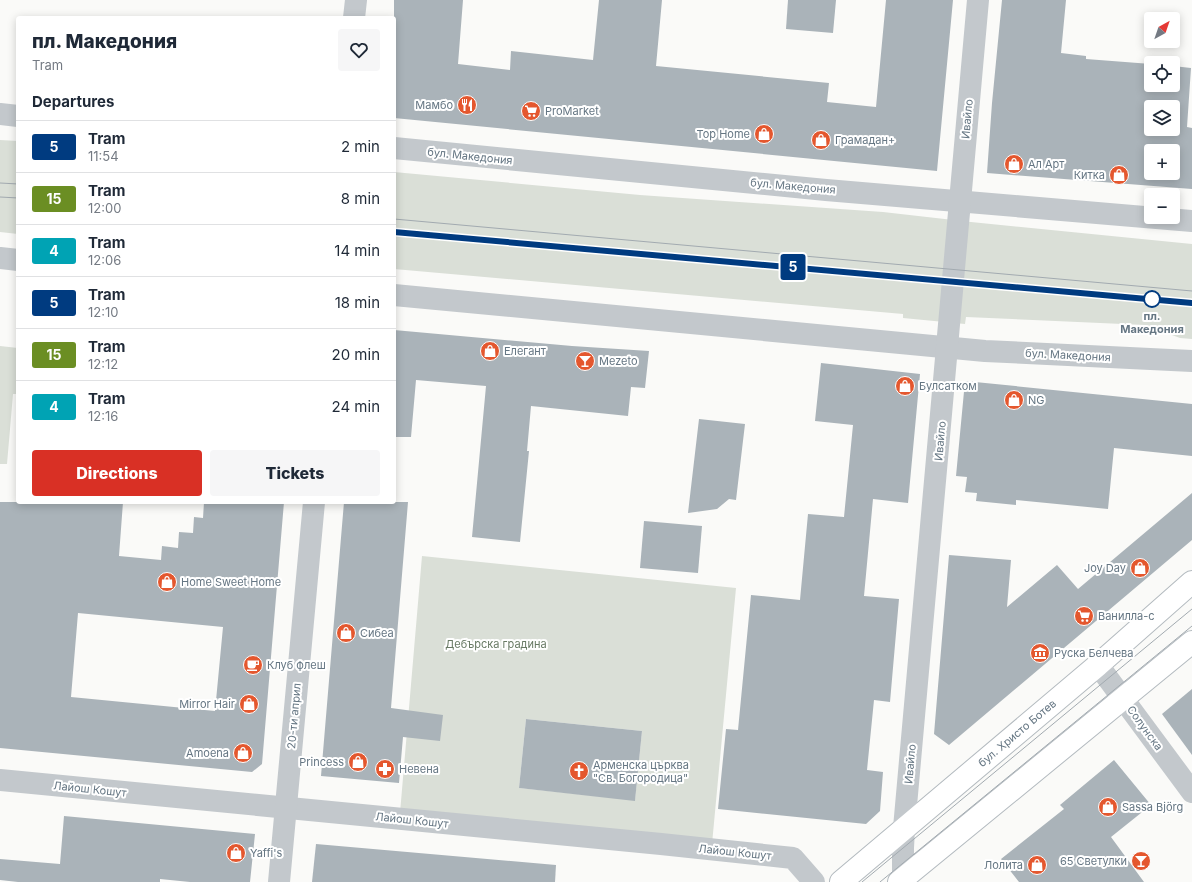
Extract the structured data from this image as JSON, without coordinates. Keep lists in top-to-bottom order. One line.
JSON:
{"streets":{"main road":["бул. Христо Ботев"],"street":["Ивайло","бул. Македония","20-ти април","Солунска","Лайош Кошут"]},"crossings":[["Ивайло","бул. Македония"],["Ивайло","бул. Христо Ботев"],["20-ти април","Лайош Кошут"],["Солунска","бул. Христо Ботев"]],"parks":["Дебърска градина"],"places":{"restaurant":["Мамбо"],"supermarket":["ProMarket","Ванилла-с"],"shop":["Top Home","Грамадан+","Ал Арт","Китка","Елегант","Булсатком","NG","Joy Day","Home Sweet Home","Сибеа","Mirror Hair","Amoena","Princess","Sassa Björg","Yaffi's","Лолита"],"other":["пл. Македония"],"bar":["Mezeto","65 Светулки"],"museum":["Руска Белчева"],"cafe":["Клуб флеш"],"pharmacy":["Невена"],"church":["Арменска църква \"Св. Богородица\""]},"lines":["tram line 5"],"north":"top right","page":{"on_map":"5","map_buttons":["+","−"],"heading":[["пл. Македония","Tram"],"Departures"],"list":[{"mark":"5","name":"Tram","note":"11:54","value":"2 min"},{"mark":"15","name":"Tram","note":"12:00","value":"8 min"},{"mark":"4","name":"Tram","note":"12:06","value":"14 min"},{"mark":"5","name":"Tram","note":"12:10","value":"18 min"},{"mark":"15","name":"Tram","note":"12:12","value":"20 min"},{"mark":"4","name":"Tram","note":"12:16","value":"24 min"}],"buttons":["Directions","Tickets"]}}
